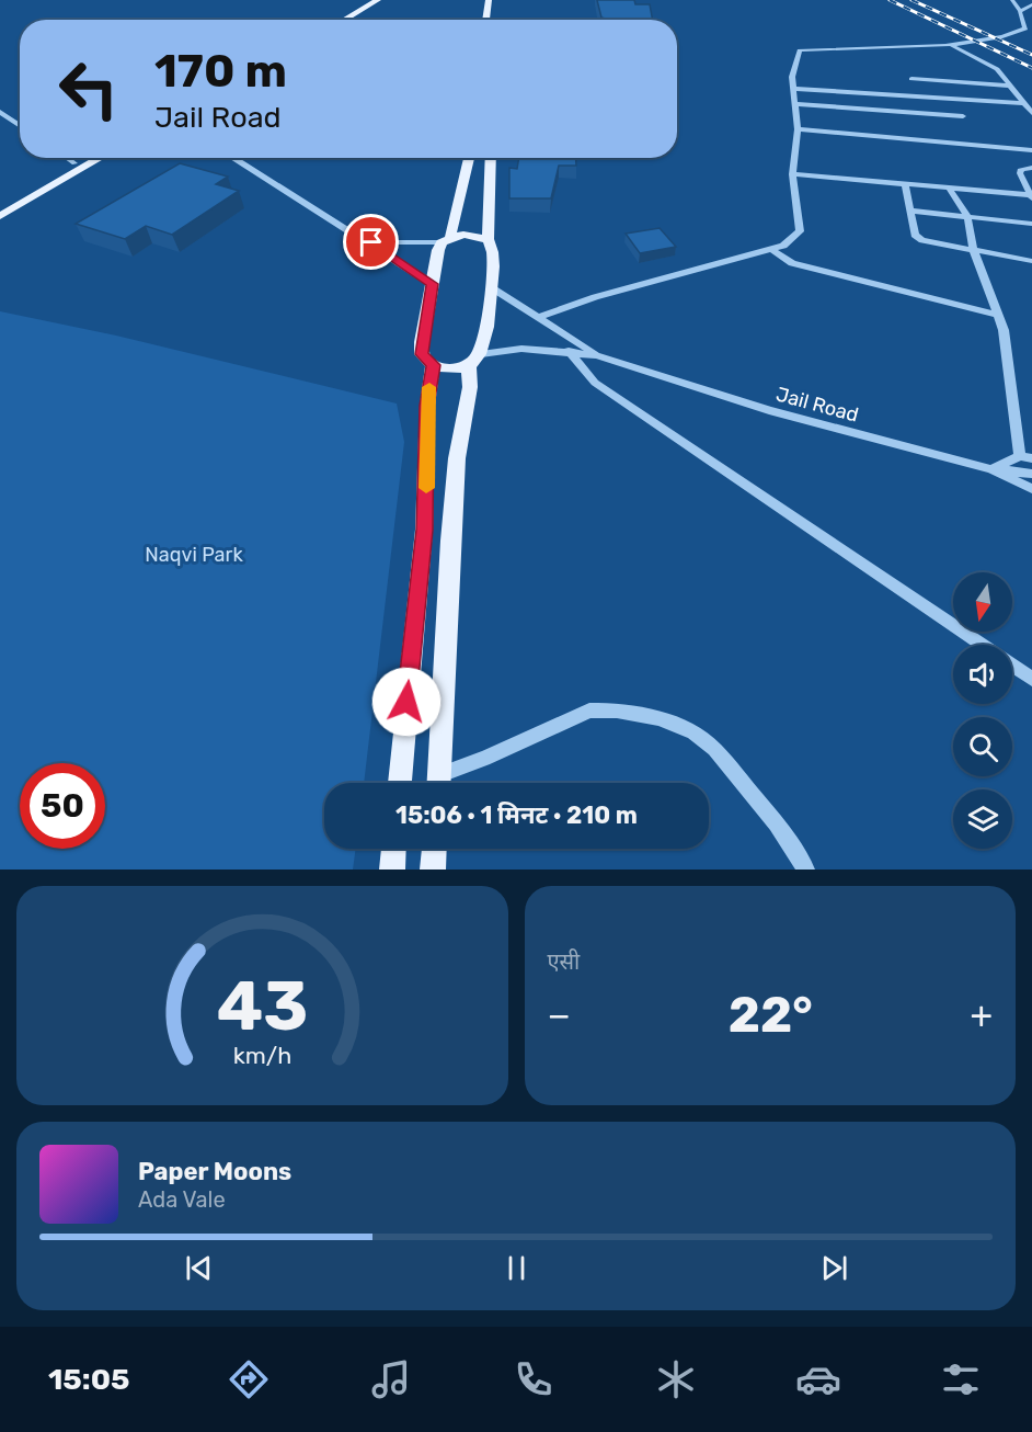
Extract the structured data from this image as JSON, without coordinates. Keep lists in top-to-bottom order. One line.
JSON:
{"streets":{"street":["Jail Road"]},"parks":["Naqvi Park"],"north":"bottom","page":{"turn":["170 m","Jail Road"],"limit":"50","trip":"15:06 · 1 मिनट · 210 m","tile":"एसी","heat":["−","22°","+"],"song":["Paper Moons","Ada Vale"],"tabs":"15:05","gauge":["43","km/h"]}}
